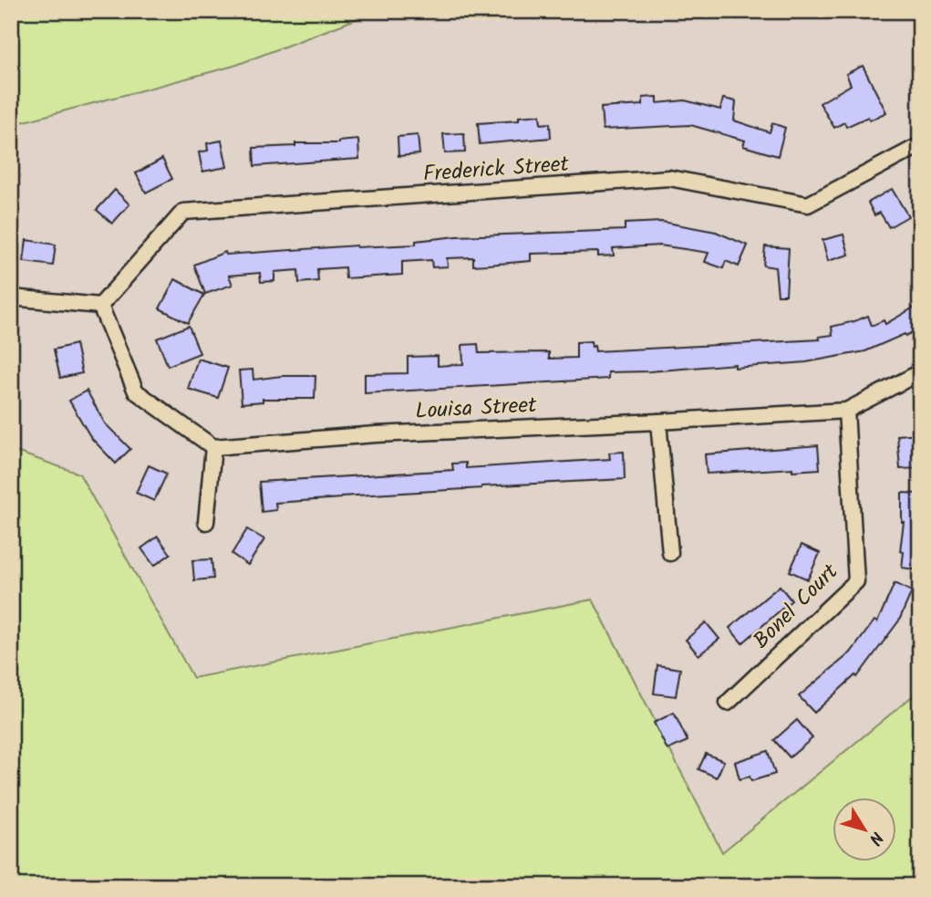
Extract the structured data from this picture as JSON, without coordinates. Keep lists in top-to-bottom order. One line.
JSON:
{"streets":{"street":["Frederick Street","Louisa Street","Bonel Court"]},"crossings":[["Louisa Street","Bonel Court"]],"north":"bottom right"}
